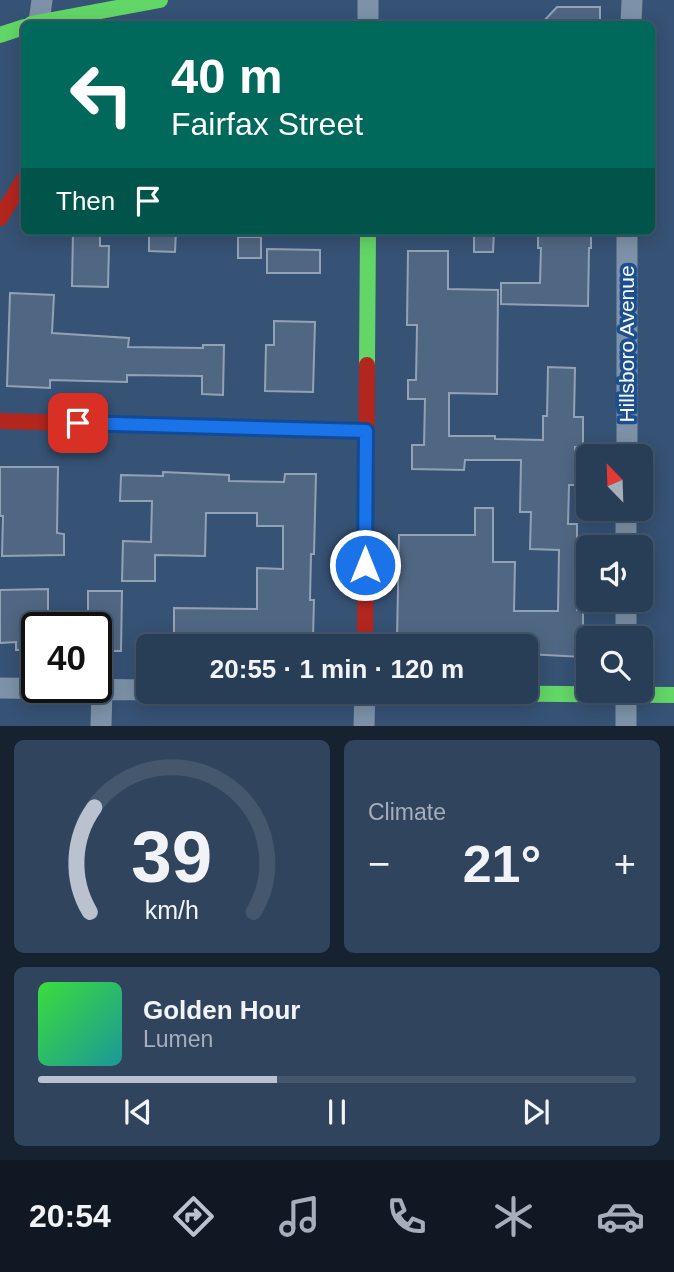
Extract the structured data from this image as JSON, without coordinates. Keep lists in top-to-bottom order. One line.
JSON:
{"streets":{"street":["Hillsboro Avenue"]},"north":"top left","page":{"turn":["40 m","Fairfax Street"],"then":"Then","limit":"40","trip":"20:55 · 1 min · 120 m","tile":"Climate","heat":["−","21°","+"],"song":["Golden Hour","Lumen"],"tabs":"20:54","gauge":["39","km/h"]}}
